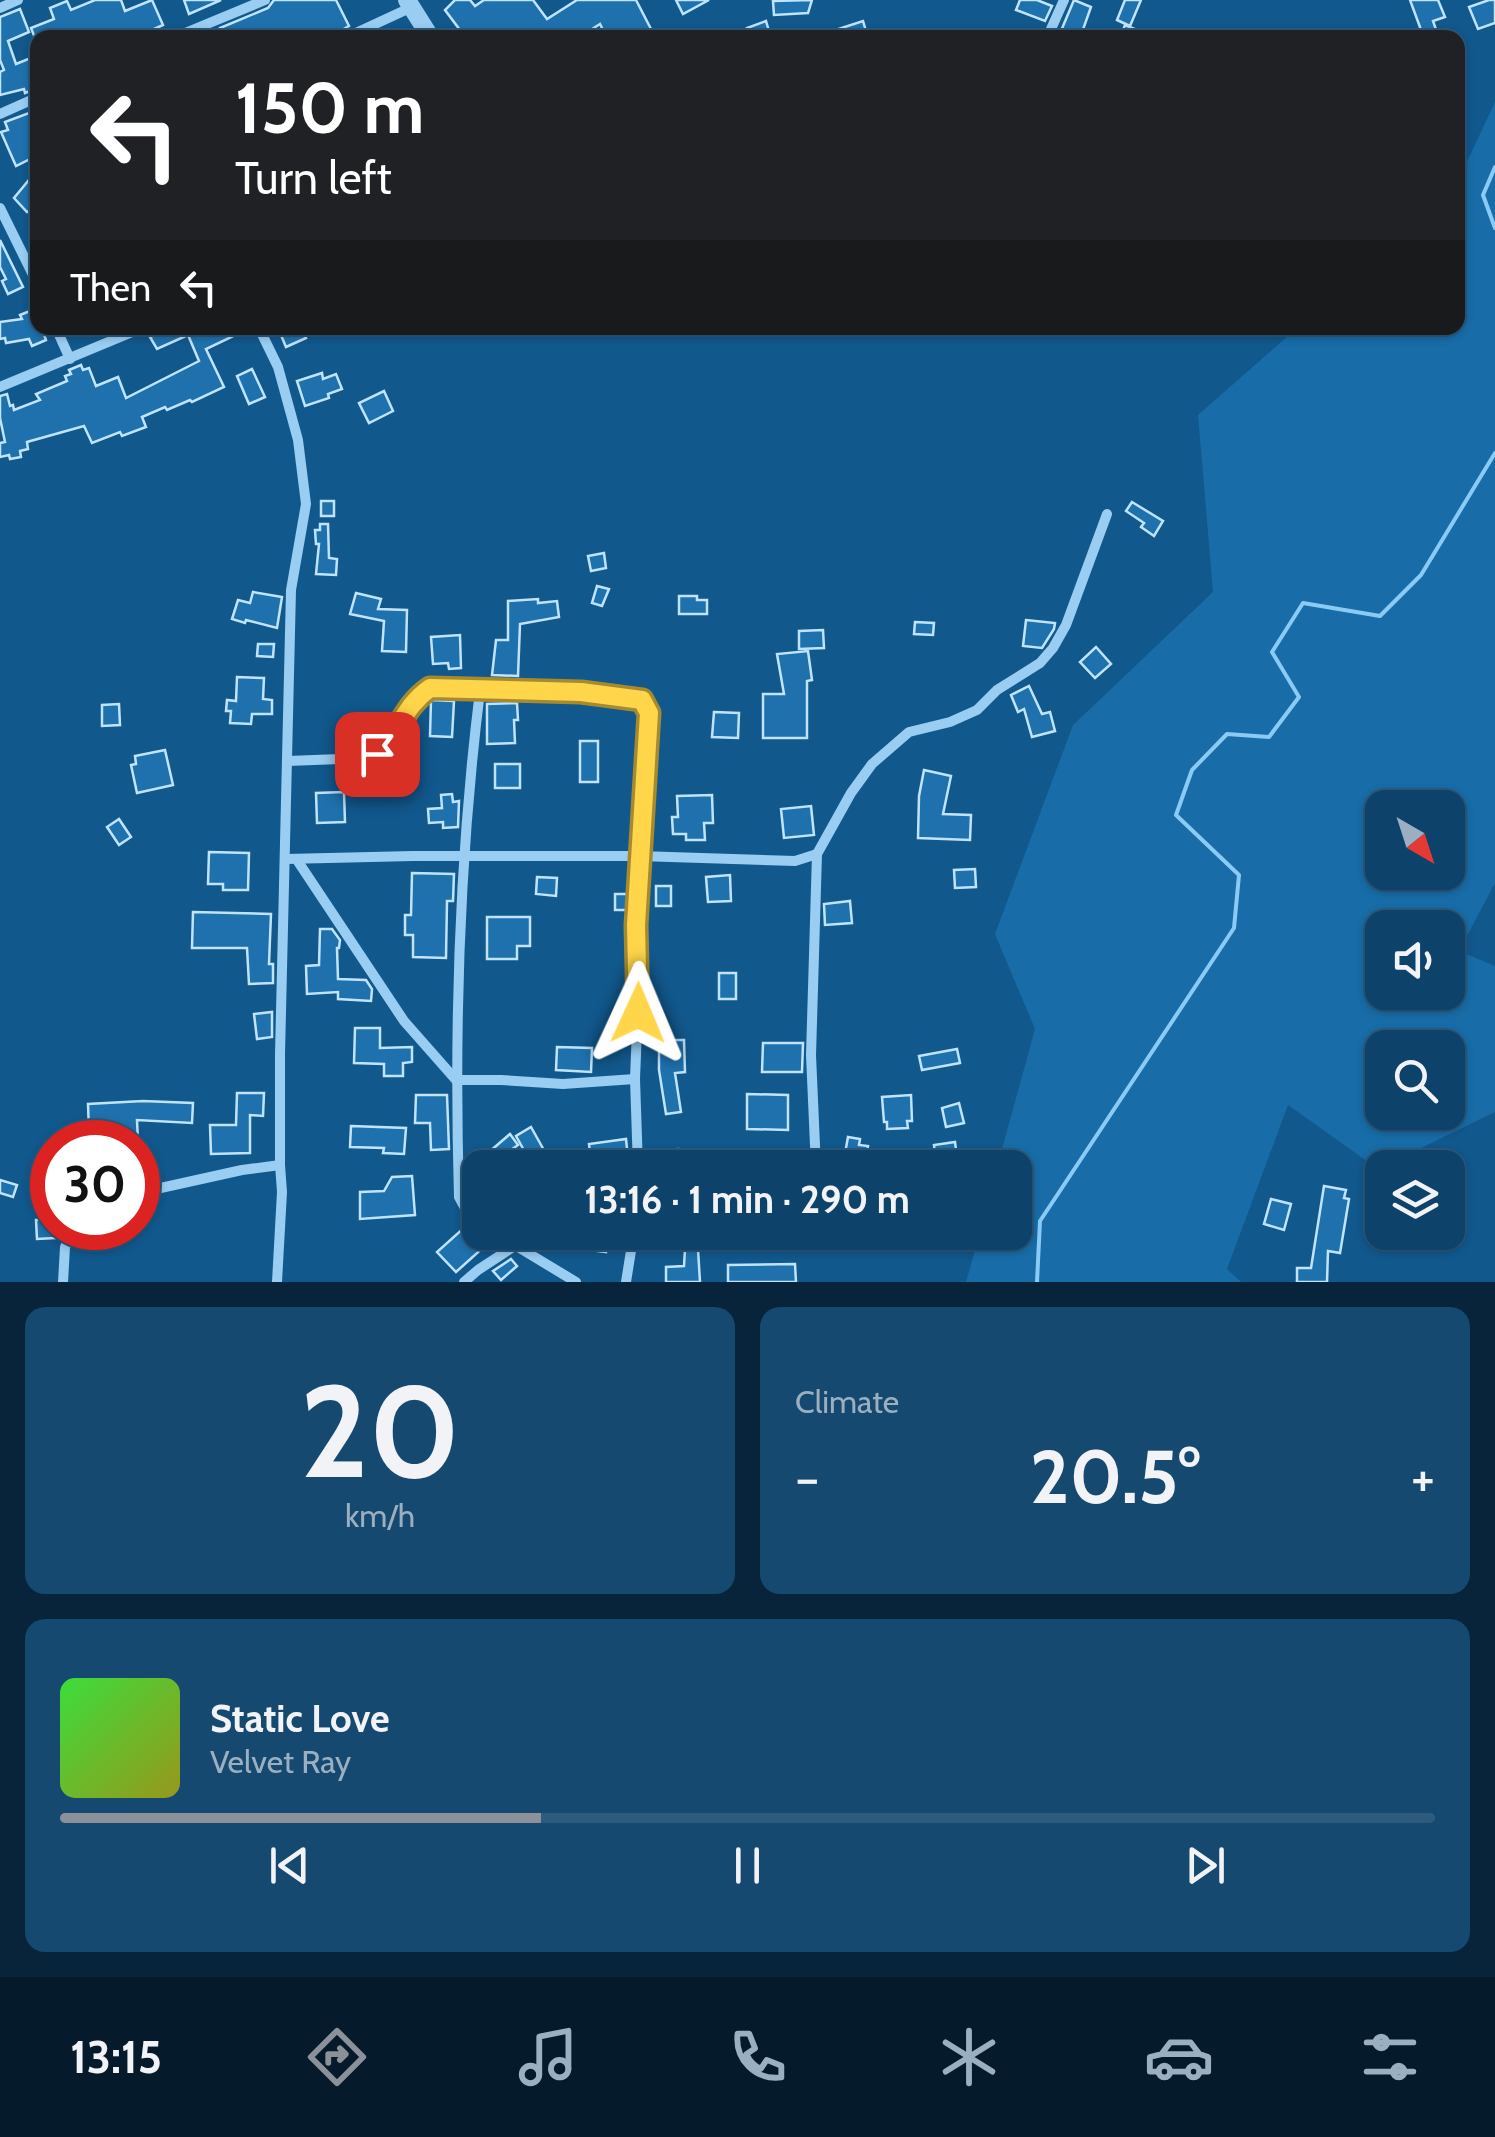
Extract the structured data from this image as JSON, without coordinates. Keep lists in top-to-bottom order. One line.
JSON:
{"north":"bottom right","page":{"turn":["150 m","Turn left"],"then":"Then","limit":"30","trip":"13:16 · 1 min · 290 m","tile":[["20","km/h"],"Climate"],"heat":["−","20.5°","+"],"song":["Static Love","Velvet Ray"],"tabs":"13:15"}}
